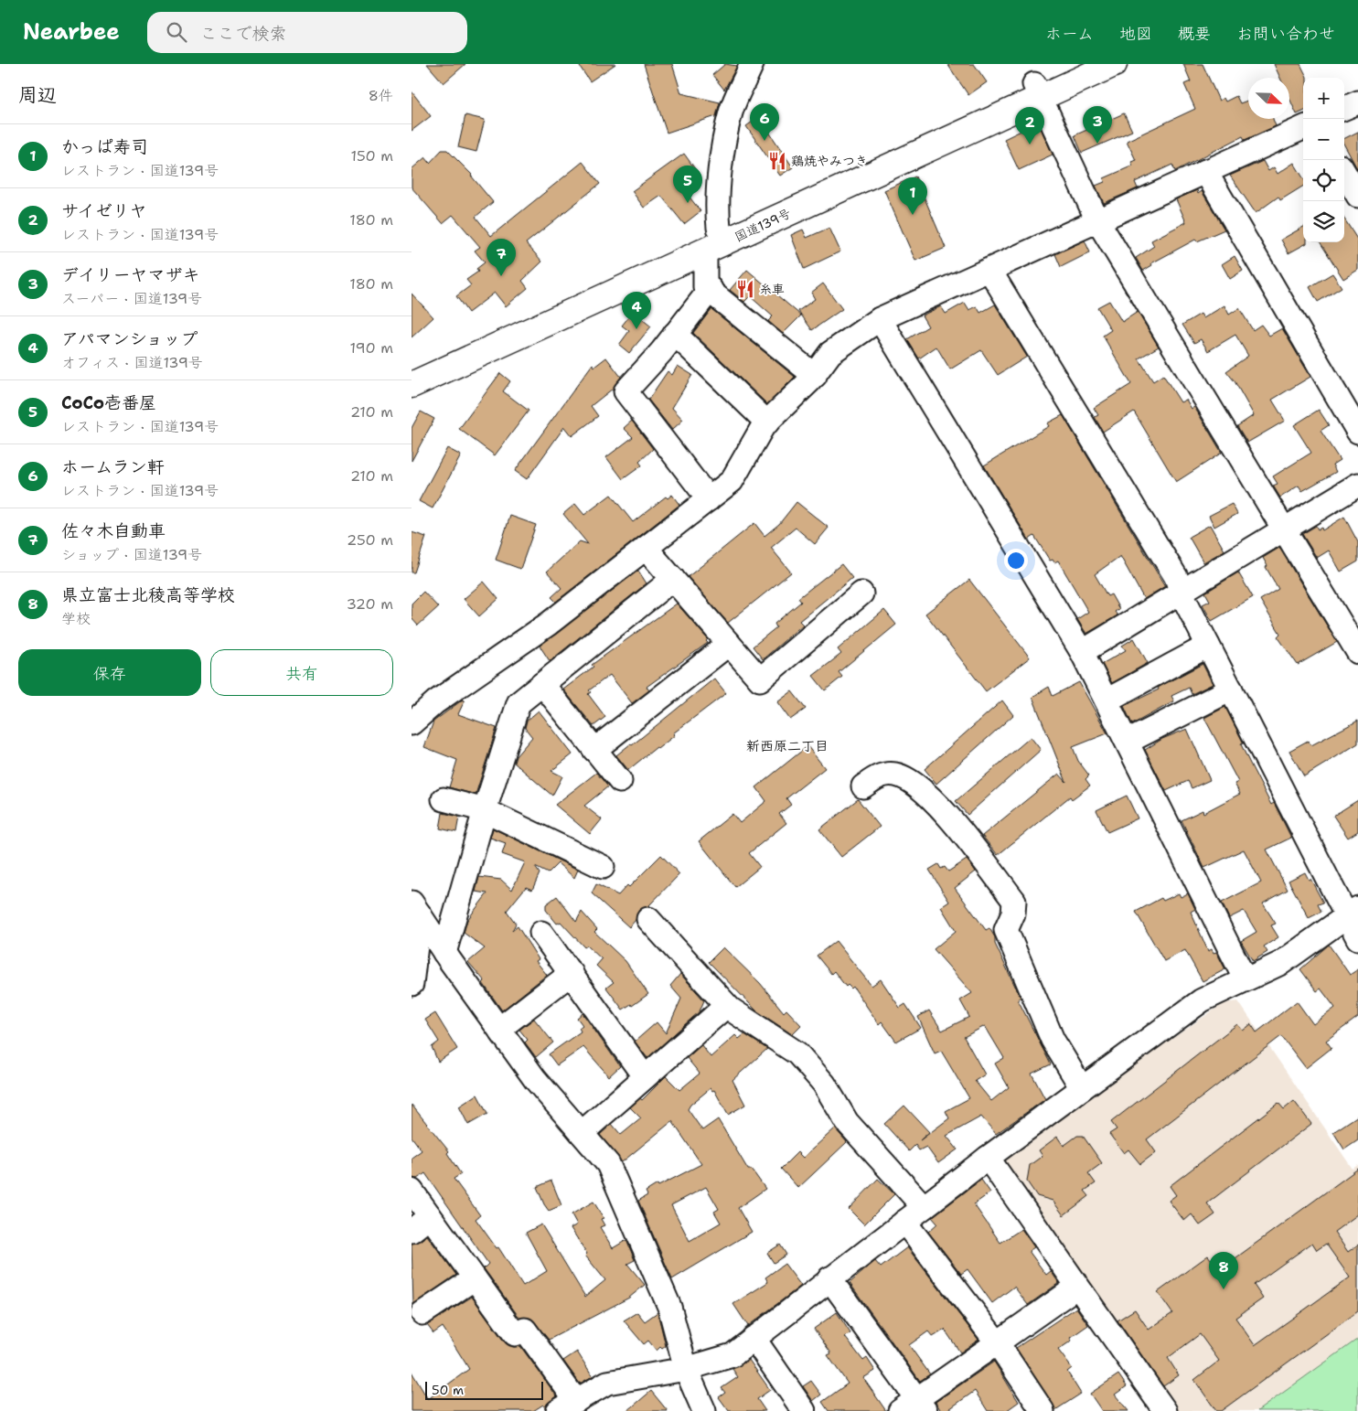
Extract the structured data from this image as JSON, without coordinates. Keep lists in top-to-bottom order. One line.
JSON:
{"streets":{"highway":["国道139号"]},"districts":["新西原二丁目"],"places":{"restaurant":["鶏焼やみつき","糸車"]},"scale_bar":"50 m","north":"bottom right","page":{"header":"Nearbee","search":"ここで検索","nav":["ホーム","地図","概要","お問い合わせ"],"heading":["周辺","8件"],"map_buttons":["+","−"],"pins":["6","3","2","5","1","7","4","8"],"list":[{"mark":"1","name":"かっぱ寿司","note":"レストラン · 国道139号","value":"150 m"},{"mark":"2","name":"サイゼリヤ","note":"レストラン · 国道139号","value":"180 m"},{"mark":"3","name":"デイリーヤマザキ","note":"スーパー · 国道139号","value":"180 m"},{"mark":"4","name":"アパマンショップ","note":"オフィス · 国道139号","value":"190 m"},{"mark":"5","name":"CoCo壱番屋","note":"レストラン · 国道139号","value":"210 m"},{"mark":"6","name":"ホームラン軒","note":"レストラン · 国道139号","value":"210 m"},{"mark":"7","name":"佐々木自動車","note":"ショップ · 国道139号","value":"250 m"},{"mark":"8","name":"県立富士北稜高等学校","note":"学校","value":"320 m"}],"buttons":["保存","共有"],"scale":"50 m"}}
